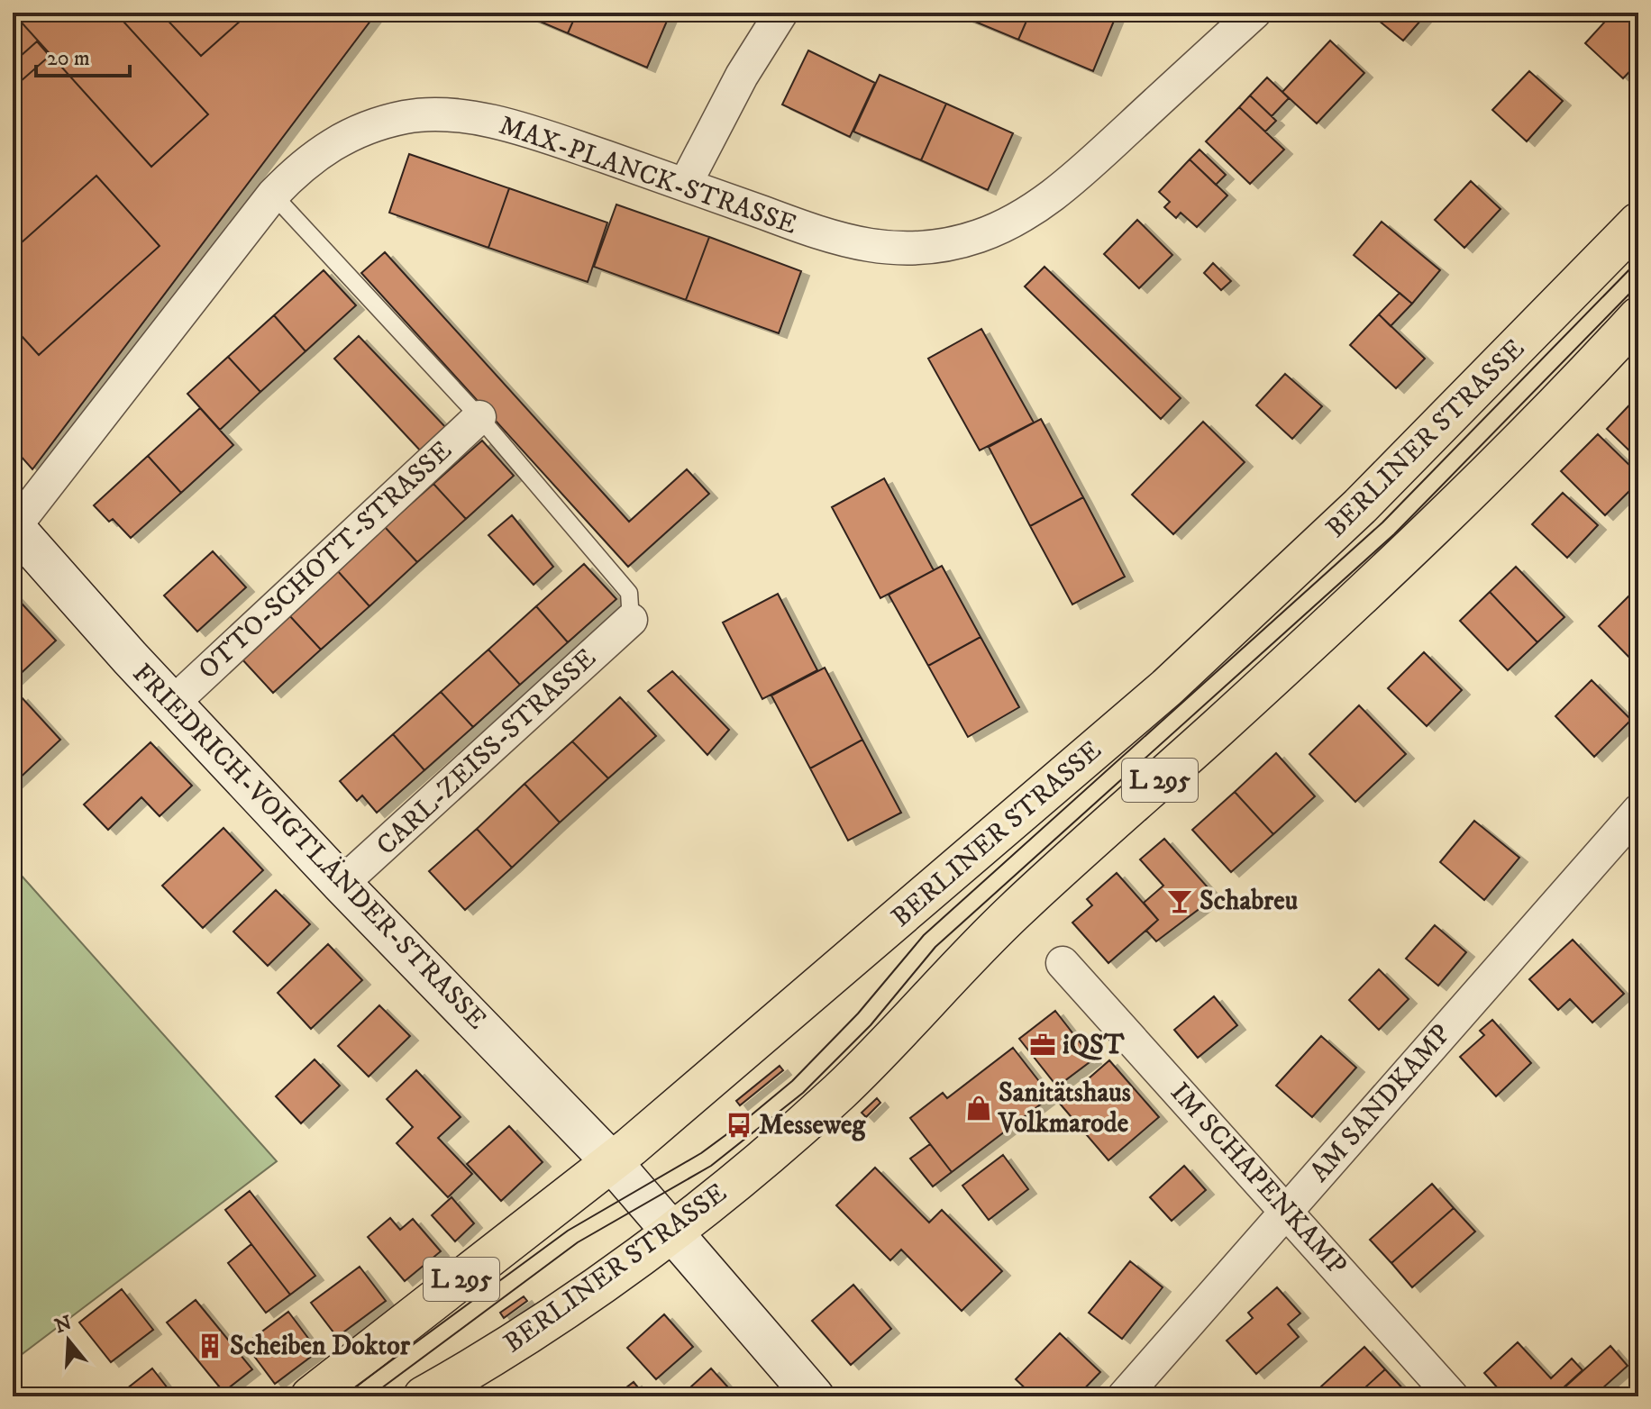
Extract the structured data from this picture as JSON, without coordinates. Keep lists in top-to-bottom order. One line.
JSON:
{"streets":{"main road":["BERLINER STRASSE","L 295","FRIEDRICH-VOIGTLÄNDER-STRASSE"],"street":["MAX-PLANCK-STRASSE","OTTO-SCHOTT-STRASSE","CARL-ZEISS-STRASSE","AM SANDKAMP","IM SCHAPENKAMP"]},"crossings":[["MAX-PLANCK-STRASSE","FRIEDRICH-VOIGTLÄNDER-STRASSE"],["BERLINER STRASSE","FRIEDRICH-VOIGTLÄNDER-STRASSE"],["OTTO-SCHOTT-STRASSE","FRIEDRICH-VOIGTLÄNDER-STRASSE"],["CARL-ZEISS-STRASSE","FRIEDRICH-VOIGTLÄNDER-STRASSE"],["AM SANDKAMP","IM SCHAPENKAMP"]],"places":{"bar":["Schabreu"],"office":["iQST"],"shop":["Sanitätshaus Volkmarode"],"bus stop":["Messeweg"],"building":["Scheiben Doktor"]},"scale_bar":"20 m","north":"top"}
